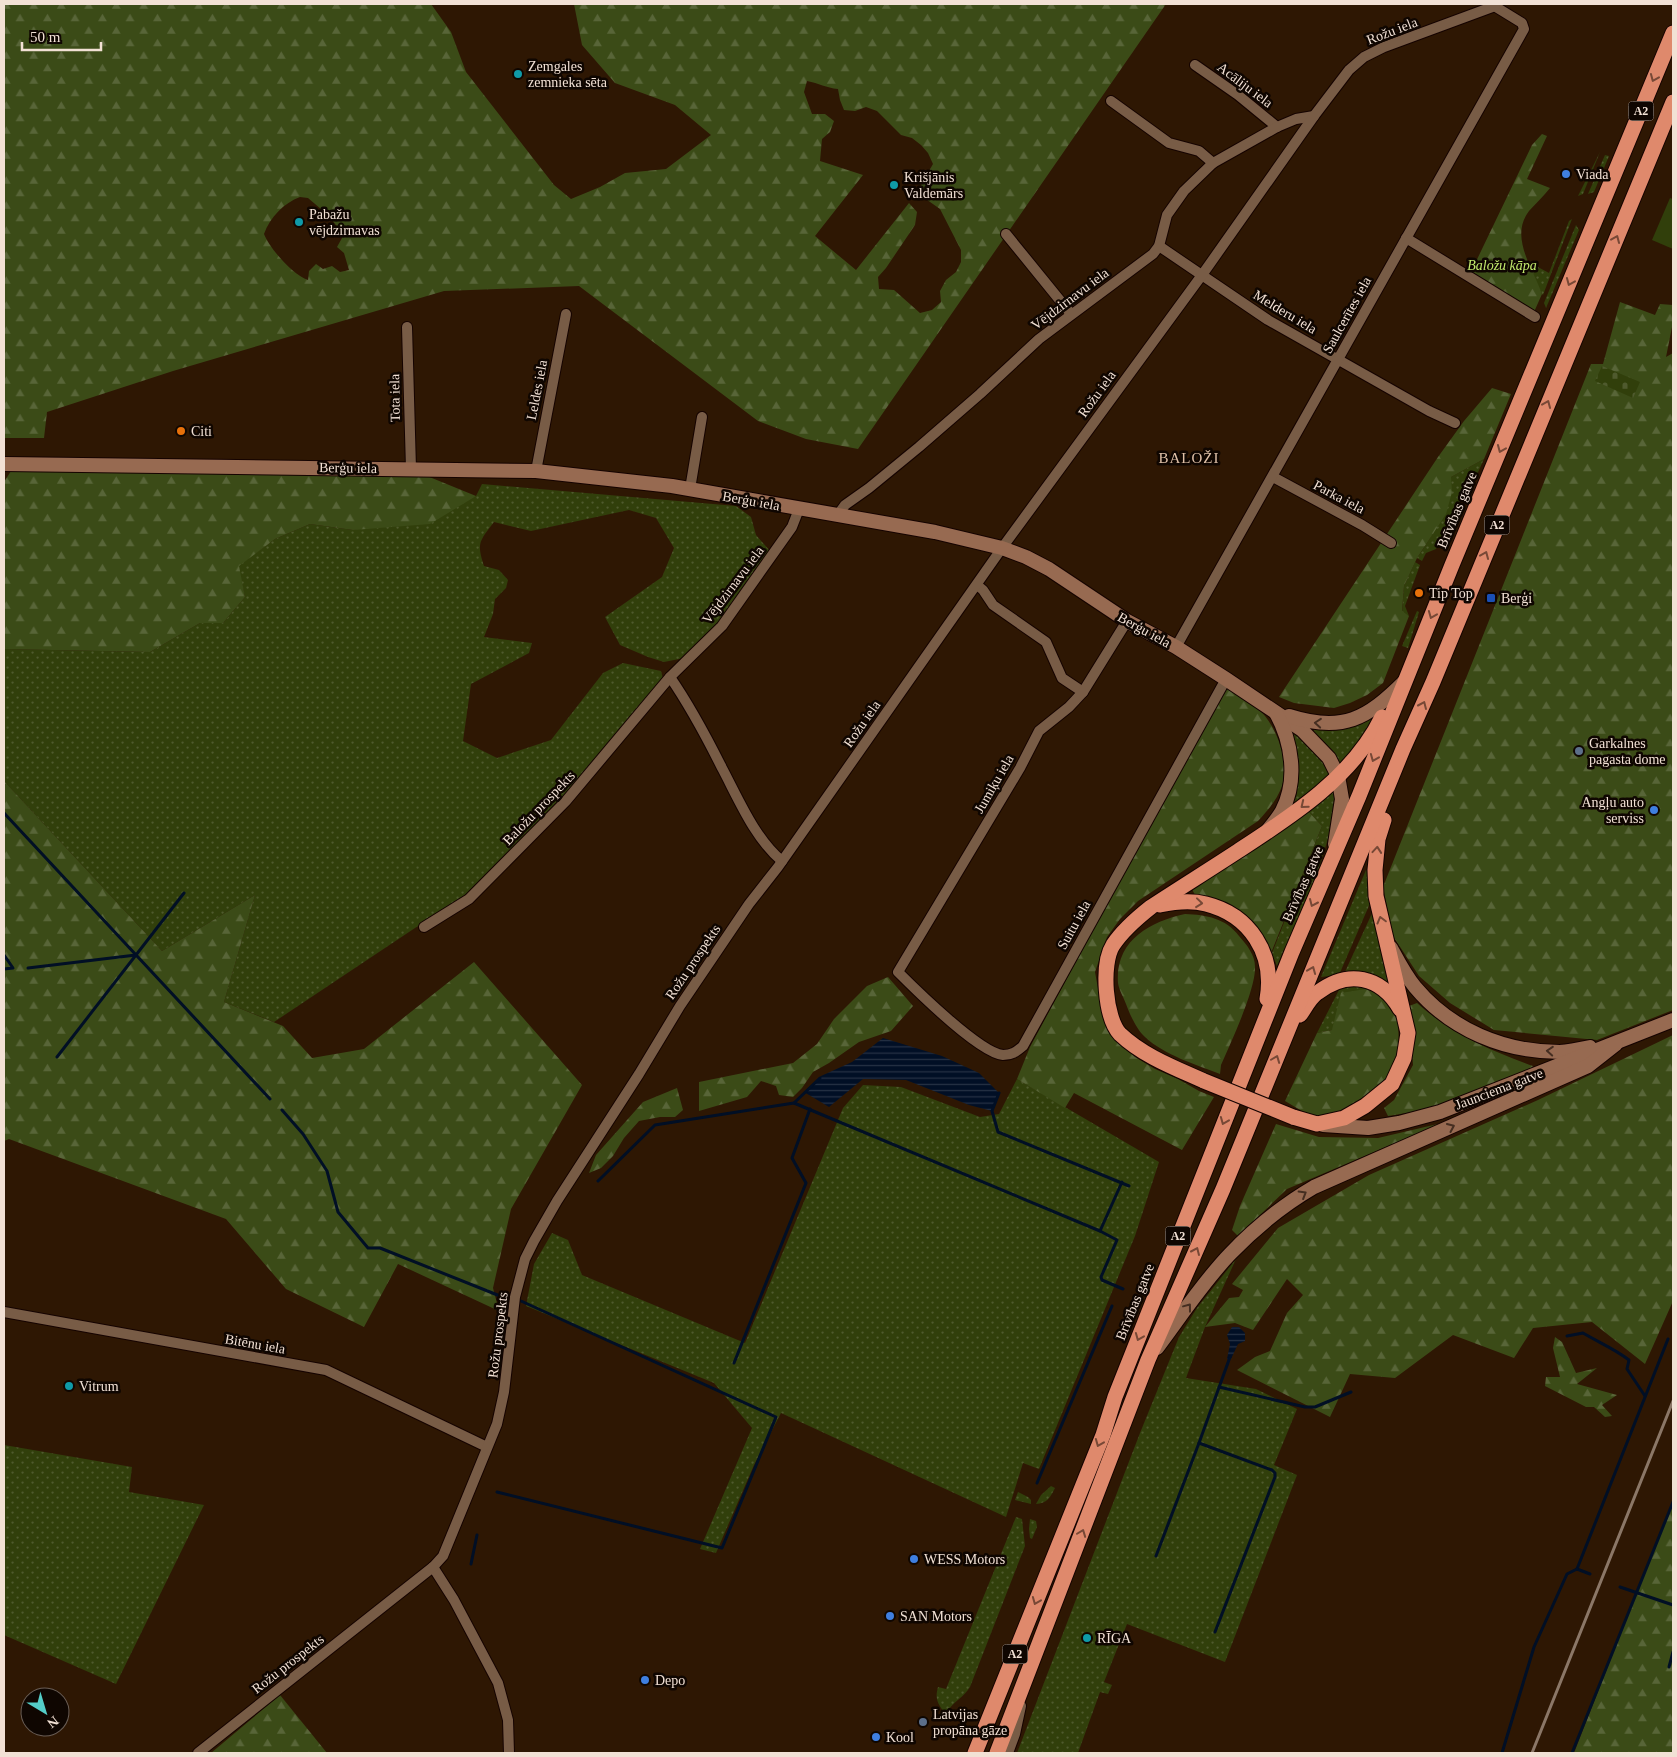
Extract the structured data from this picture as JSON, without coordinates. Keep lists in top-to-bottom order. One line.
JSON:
{"streets":{"highway":["A2","Brīvības gatve"],"main road":["Berģu iela","Jaunciema gatve"],"street":["Rožu iela","Acāliju iela","Vējdzirnavu iela","Melderu iela","Saulcerītes iela","Leldes iela","Tota iela","Parka iela","Jumiķu iela","Baložu prospekts","Suitu iela","Rožu prospekts","Bitēnu iela"]},"crossings":[["Rožu iela","Melderu iela"],["Rožu iela","Saulcerītes iela"],["Rožu iela","Berģu iela"],["Rožu iela","Rožu prospekts"],["Vējdzirnavu iela","Melderu iela"],["Vējdzirnavu iela","Berģu iela"],["Vējdzirnavu iela","Baložu prospekts"],["Melderu iela","Saulcerītes iela"],["Saulcerītes iela","Berģu iela"],["Saulcerītes iela","Parka iela"],["Leldes iela","Berģu iela"],["Tota iela","Berģu iela"],["Berģu iela","Brīvības gatve"],["Berģu iela","Jumiķu iela"],["Berģu iela","Suitu iela"],["Jumiķu iela","Suitu iela"],["Rožu prospekts","Bitēnu iela"]],"districts":["BALOŽI"],"parks":["Baložu kāpa"],"places":{"other":["Zemgales zemnieka sēta","Viada","Krišjānis Valdemārs","Pabažu vējdzirnavas","Citi","Tip Top","Garkalnes pagasta dome","Angļu auto serviss","Vitrum","WESS Motors","SAN Motors","RĪGA","Depo","Latvijas propāna gāze","Kool"],"transit":["Berģi"]},"scale_bar":"50 m","north":"bottom right"}
